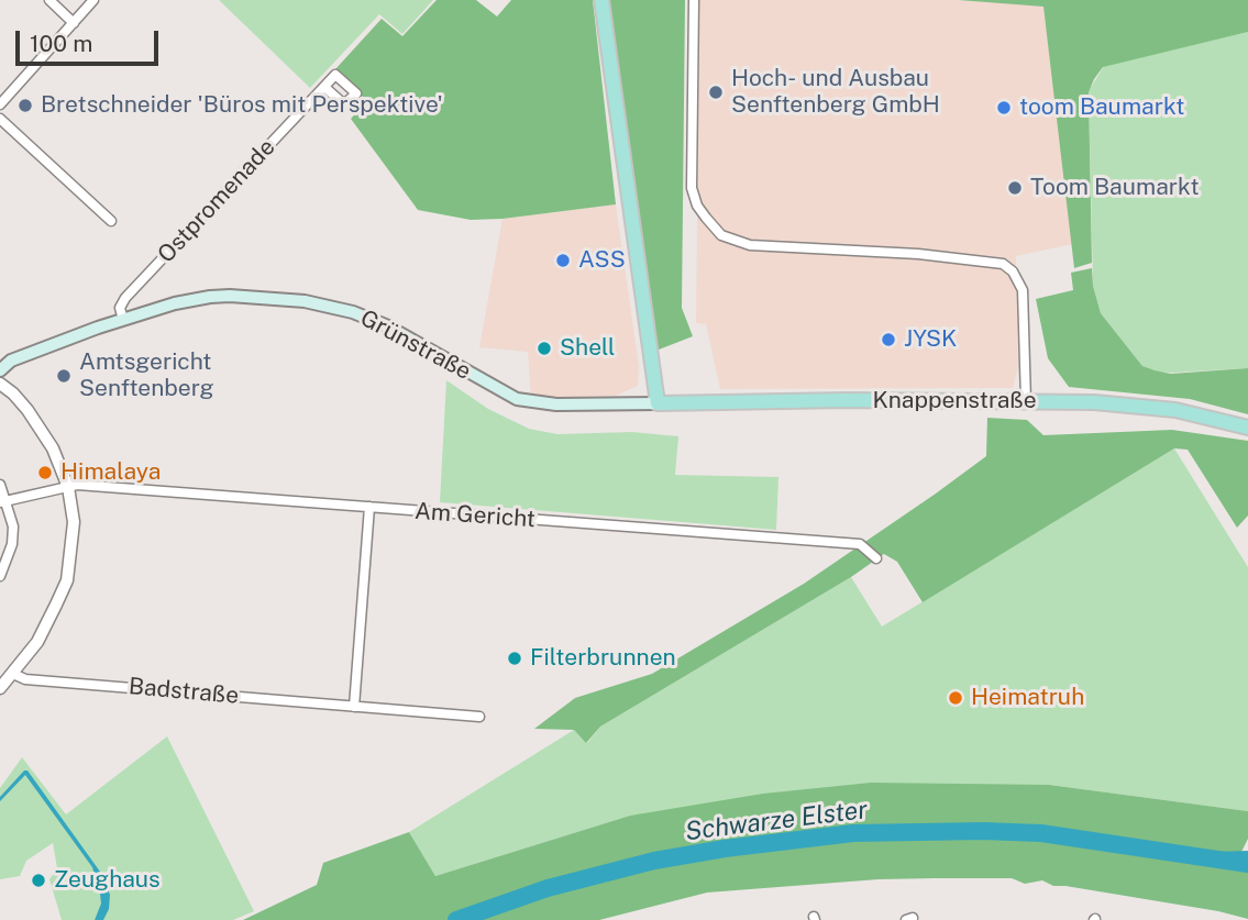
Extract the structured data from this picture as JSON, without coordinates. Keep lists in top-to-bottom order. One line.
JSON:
{"streets":{"main road":["Grünstraße","Knappenstraße"],"street":["Ostpromenade","Am Gericht","Badstraße"]},"crossings":[["Ostpromenade","Grünstraße"],["Grünstraße","Knappenstraße"]],"water":["Schwarze Elster"],"places":["Hoch- und Ausbau Senftenberg GmbH","Bretschneider 'Büros mit Perspektive'","toom Baumarkt","Toom Baumarkt","ASS","JYSK","Shell","Amtsgericht Senftenberg","Himalaya","Filterbrunnen","Heimatruh","Zeughaus"],"scale_bar":"100 m"}
